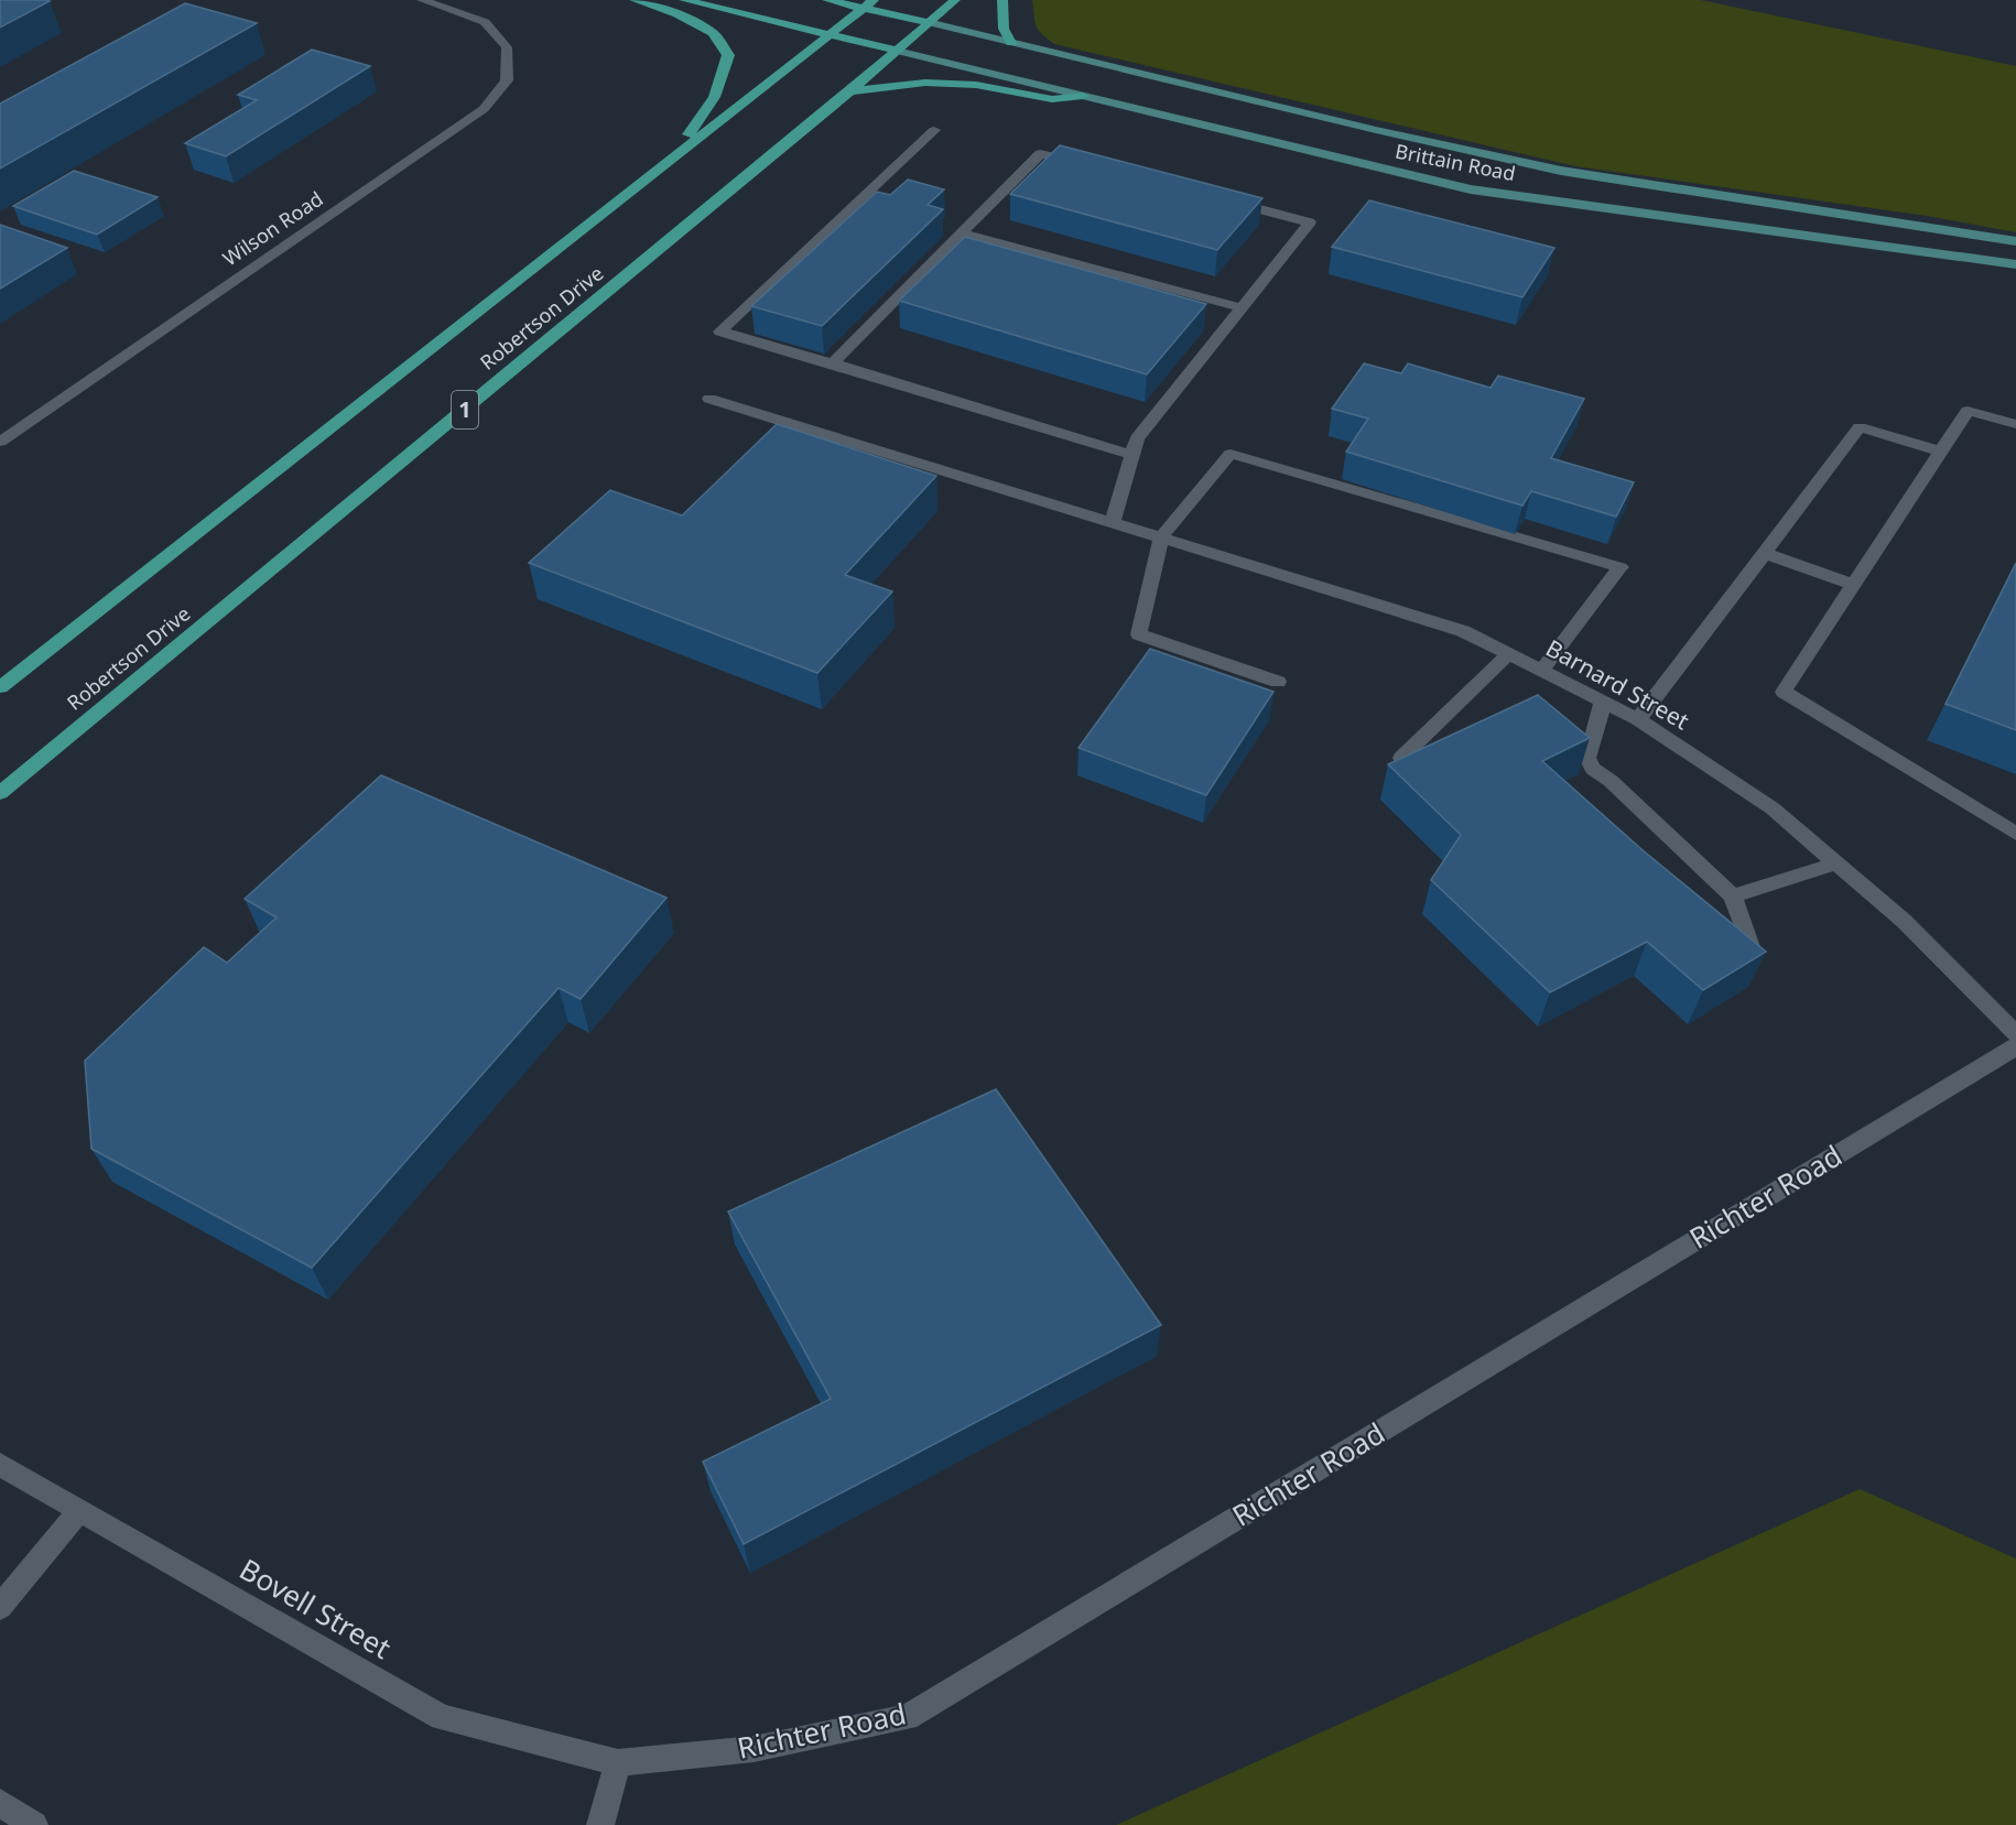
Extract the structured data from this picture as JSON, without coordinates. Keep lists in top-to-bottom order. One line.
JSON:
{"streets":{"highway":["Robertson Drive","1"],"main road":["Brittain Road"],"street":["Wilson Road","Barnard Street","Richter Road","Bovell Street"]},"crossings":[["Brittain Road","Robertson Drive"],["Richter Road","Bovell Street"]]}
